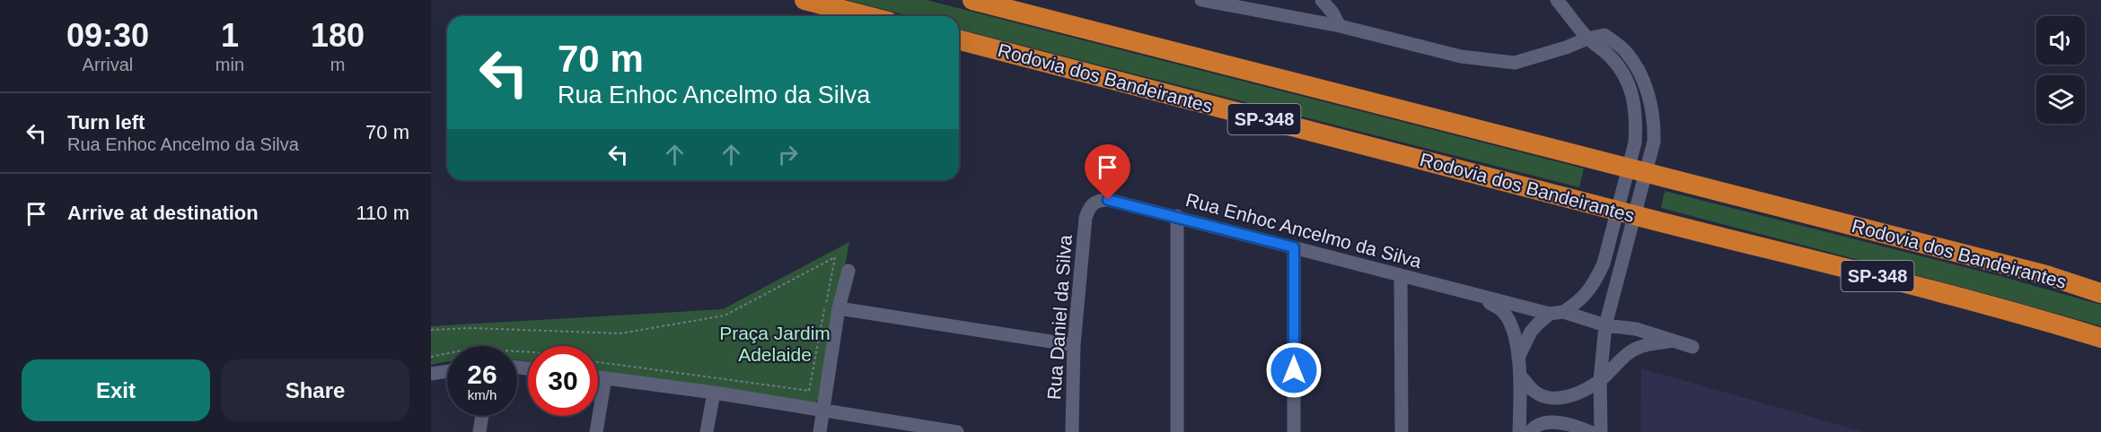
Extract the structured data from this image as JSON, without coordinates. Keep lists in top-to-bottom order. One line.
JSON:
{"streets":{"highway":["Rodovia dos Bandeirantes","SP-348"],"street":["Rua Enhoc Ancelmo da Silva","Rua Daniel da Silva"]},"crossings":[["Rua Enhoc Ancelmo da Silva","Rua Daniel da Silva"]],"parks":["Praça Jardim Adelaide"],"page":{"eta":["09:30","Arrival","1","min","180","m"],"turn":["70 m","Rua Enhoc Ancelmo da Silva"],"list":[{"name":"Turn left","note":"Rua Enhoc Ancelmo da Silva","value":"70 m"},{"name":"Arrive at destination","value":"110 m"}],"speed":"26 km/h","limit":"30","buttons":["Exit","Share"]}}
